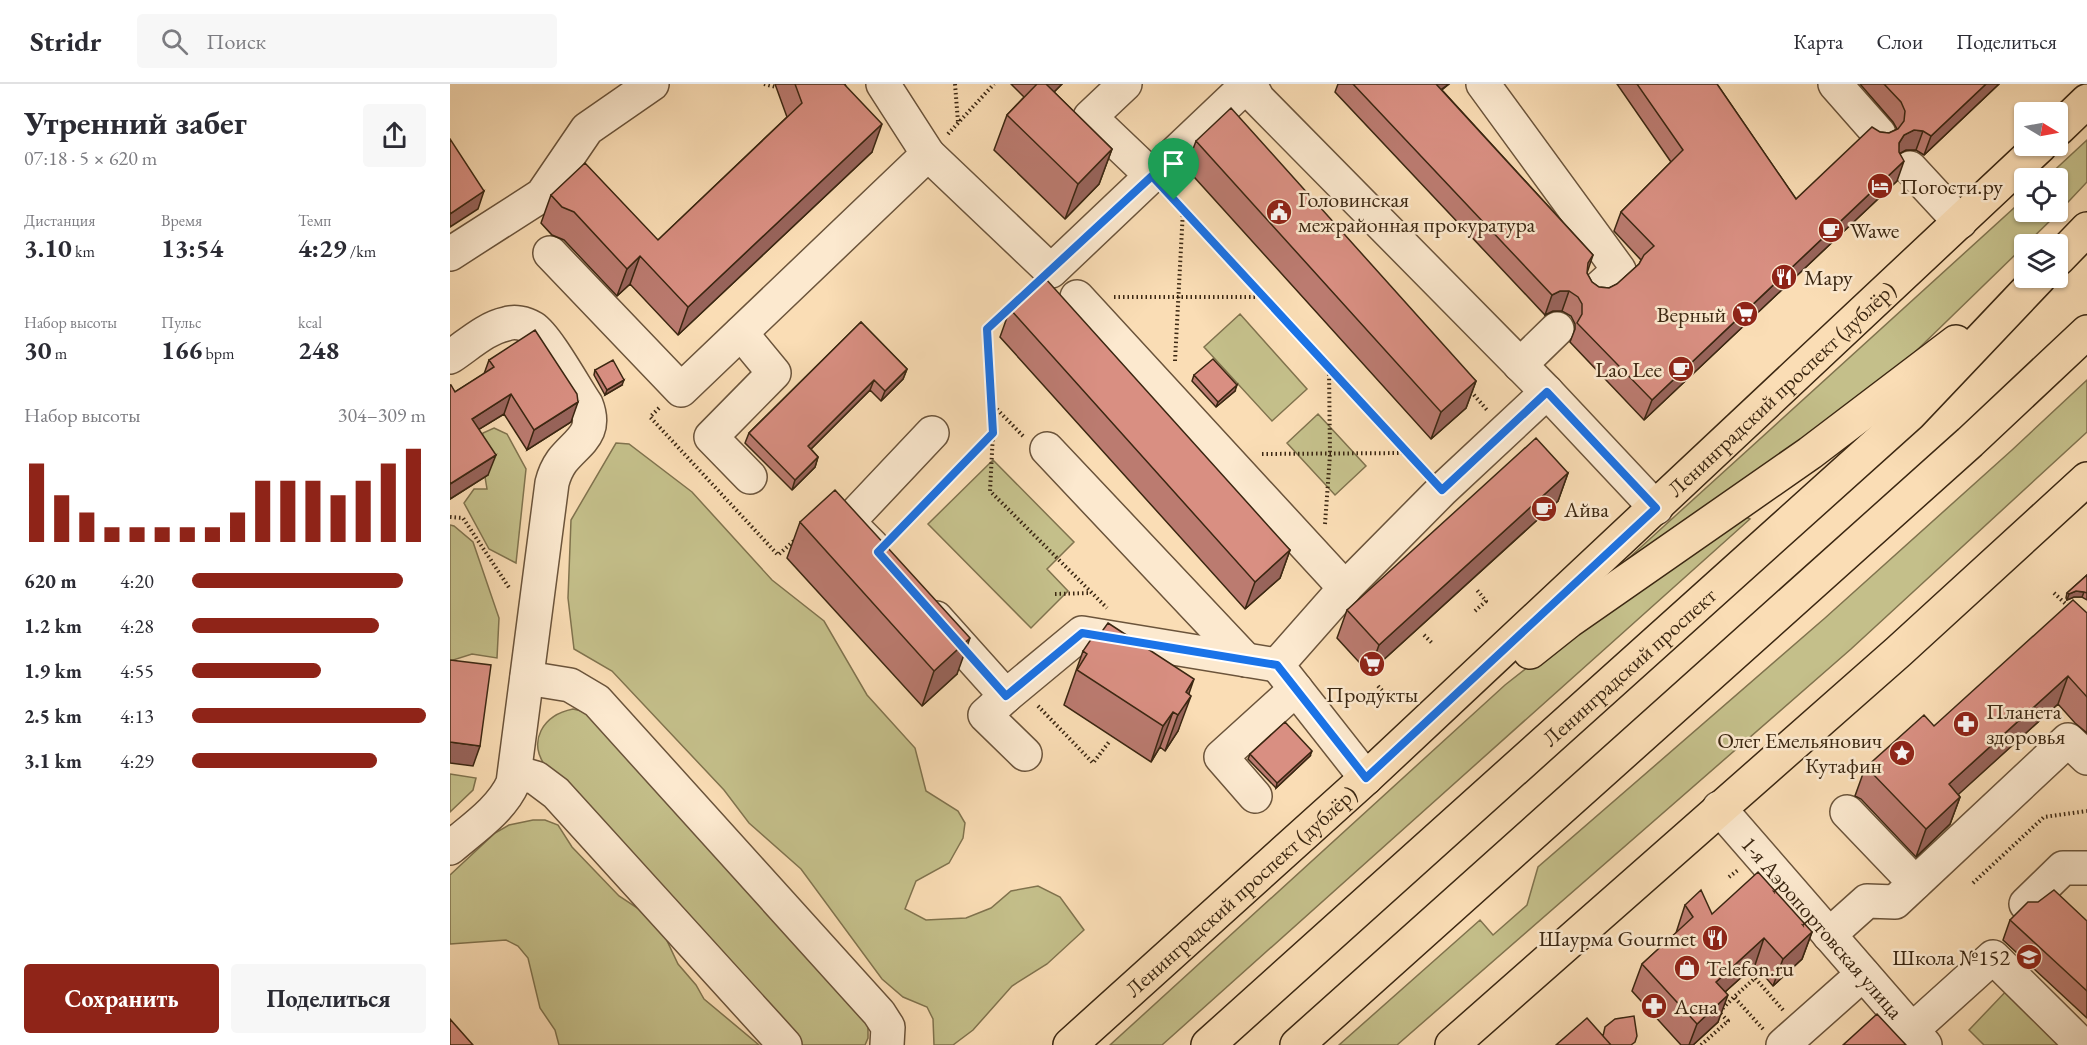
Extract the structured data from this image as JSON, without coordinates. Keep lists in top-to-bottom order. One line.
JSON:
{"streets":{"main road":["Ленинградский проспект (дублёр)","Ленинградский проспект"],"street":["1-я Аэропортовская улица"]},"places":{"hotel":["Погости.ру"],"public building":["Головинская межрайонная прокуратура"],"cafe":["Wawe","Lao Lee","Айва"],"restaurant":["Мару","Шаурма Gourmet"],"supermarket":["Верный","Продукты"],"pharmacy":["Планета здоровья","Асна"],"place":["Олег Емельянович Кутафин"],"school or university":["Школа №152"],"shop":["Telefon.ru"]},"north":"right","page":{"header":"Stridr","search":"Поиск","nav":["Карта","Слои","Поделиться"],"heading":["Утренний забег","07:18 · 5 × 620 m"],"stats":[["Дистанция","3.10 km"],["Время","13:54"],["Темп","4:29 /km"],["Набор высоты","30 m"],["Пульс","166 bpm"],["kcal","248"]],"chart":["Набор высоты","304–309 m"],"list":[{"name":"620 m","note":"4:20"},{"name":"1.2 km","note":"4:28"},{"name":"1.9 km","note":"4:55"},{"name":"2.5 km","note":"4:13"},{"name":"3.1 km","note":"4:29"}],"buttons":["Сохранить","Поделиться"]}}
